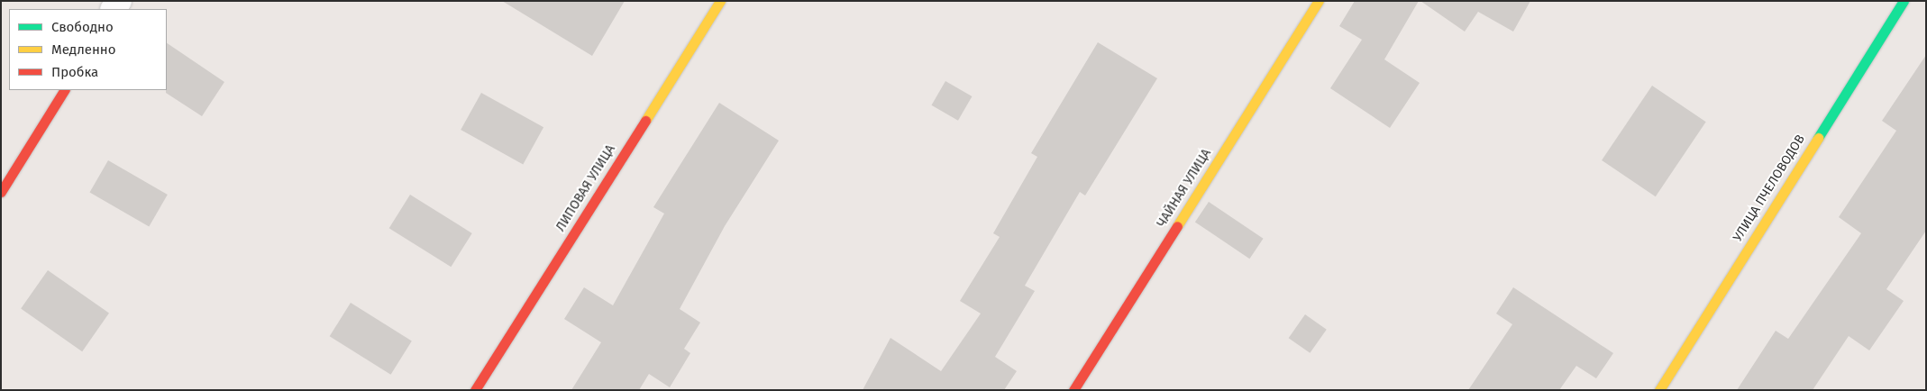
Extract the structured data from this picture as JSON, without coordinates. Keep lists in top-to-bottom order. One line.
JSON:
{"streets":{"street":["ЛИПОВАЯ УЛИЦА","ЧАЙНАЯ УЛИЦА","УЛИЦА ПЧЕЛОВОДОВ"]},"legend":["Свободно","Медленно","Пробка"]}
